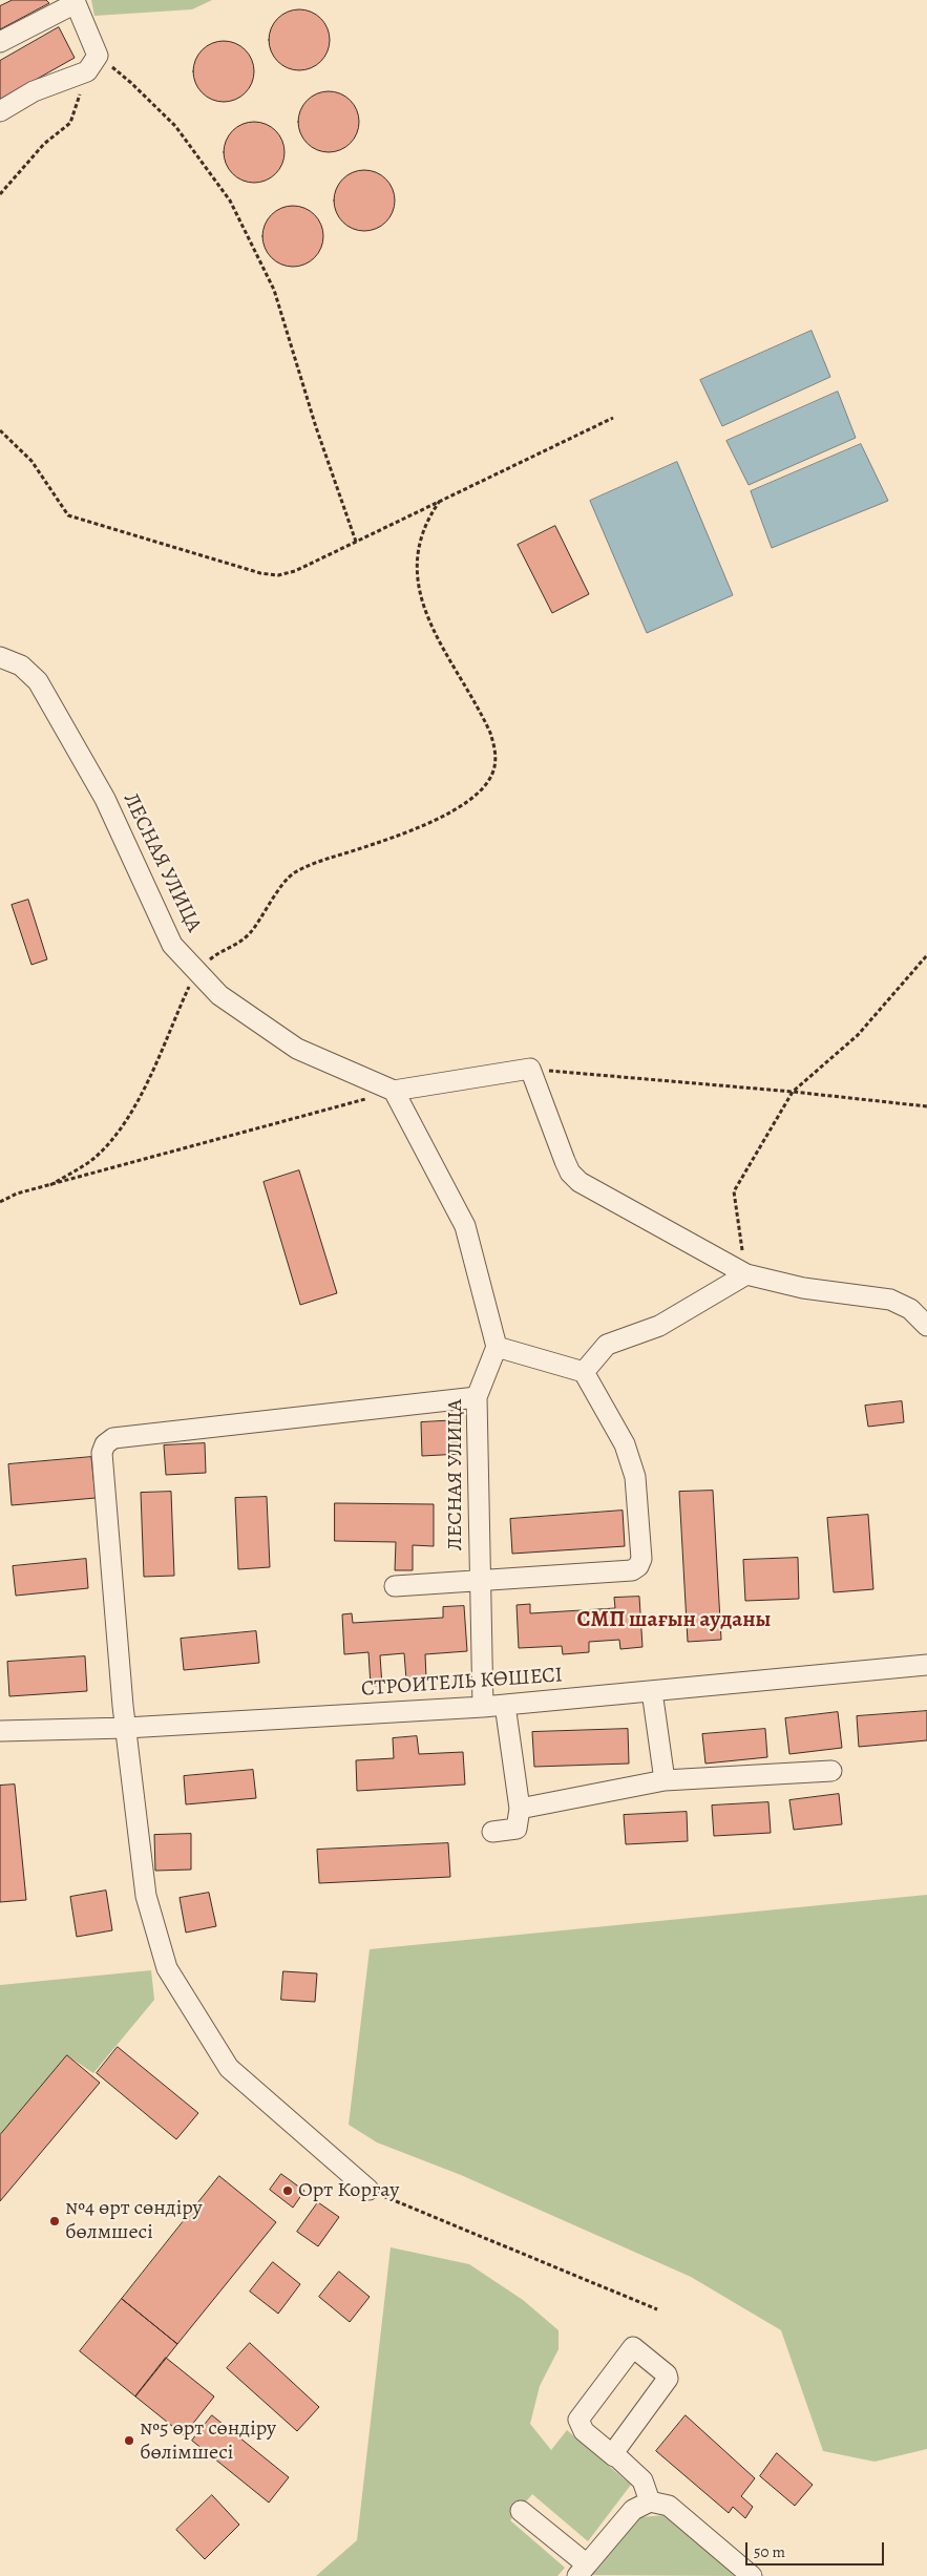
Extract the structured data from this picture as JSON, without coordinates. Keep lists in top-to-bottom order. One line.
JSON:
{"streets":{"street":["ЛЕСНАЯ УЛИЦА","СТРОИТЕЛЬ КӨШЕСІ"]},"crossings":[["ЛЕСНАЯ УЛИЦА","СТРОИТЕЛЬ КӨШЕСІ"]],"districts":["СМП шағын ауданы"],"places":["Орт Коргау","№4 өрт сөндіру бөлмшесі","№5 өрт сөндіру бөлімшесі"],"scale_bar":"50 m"}
